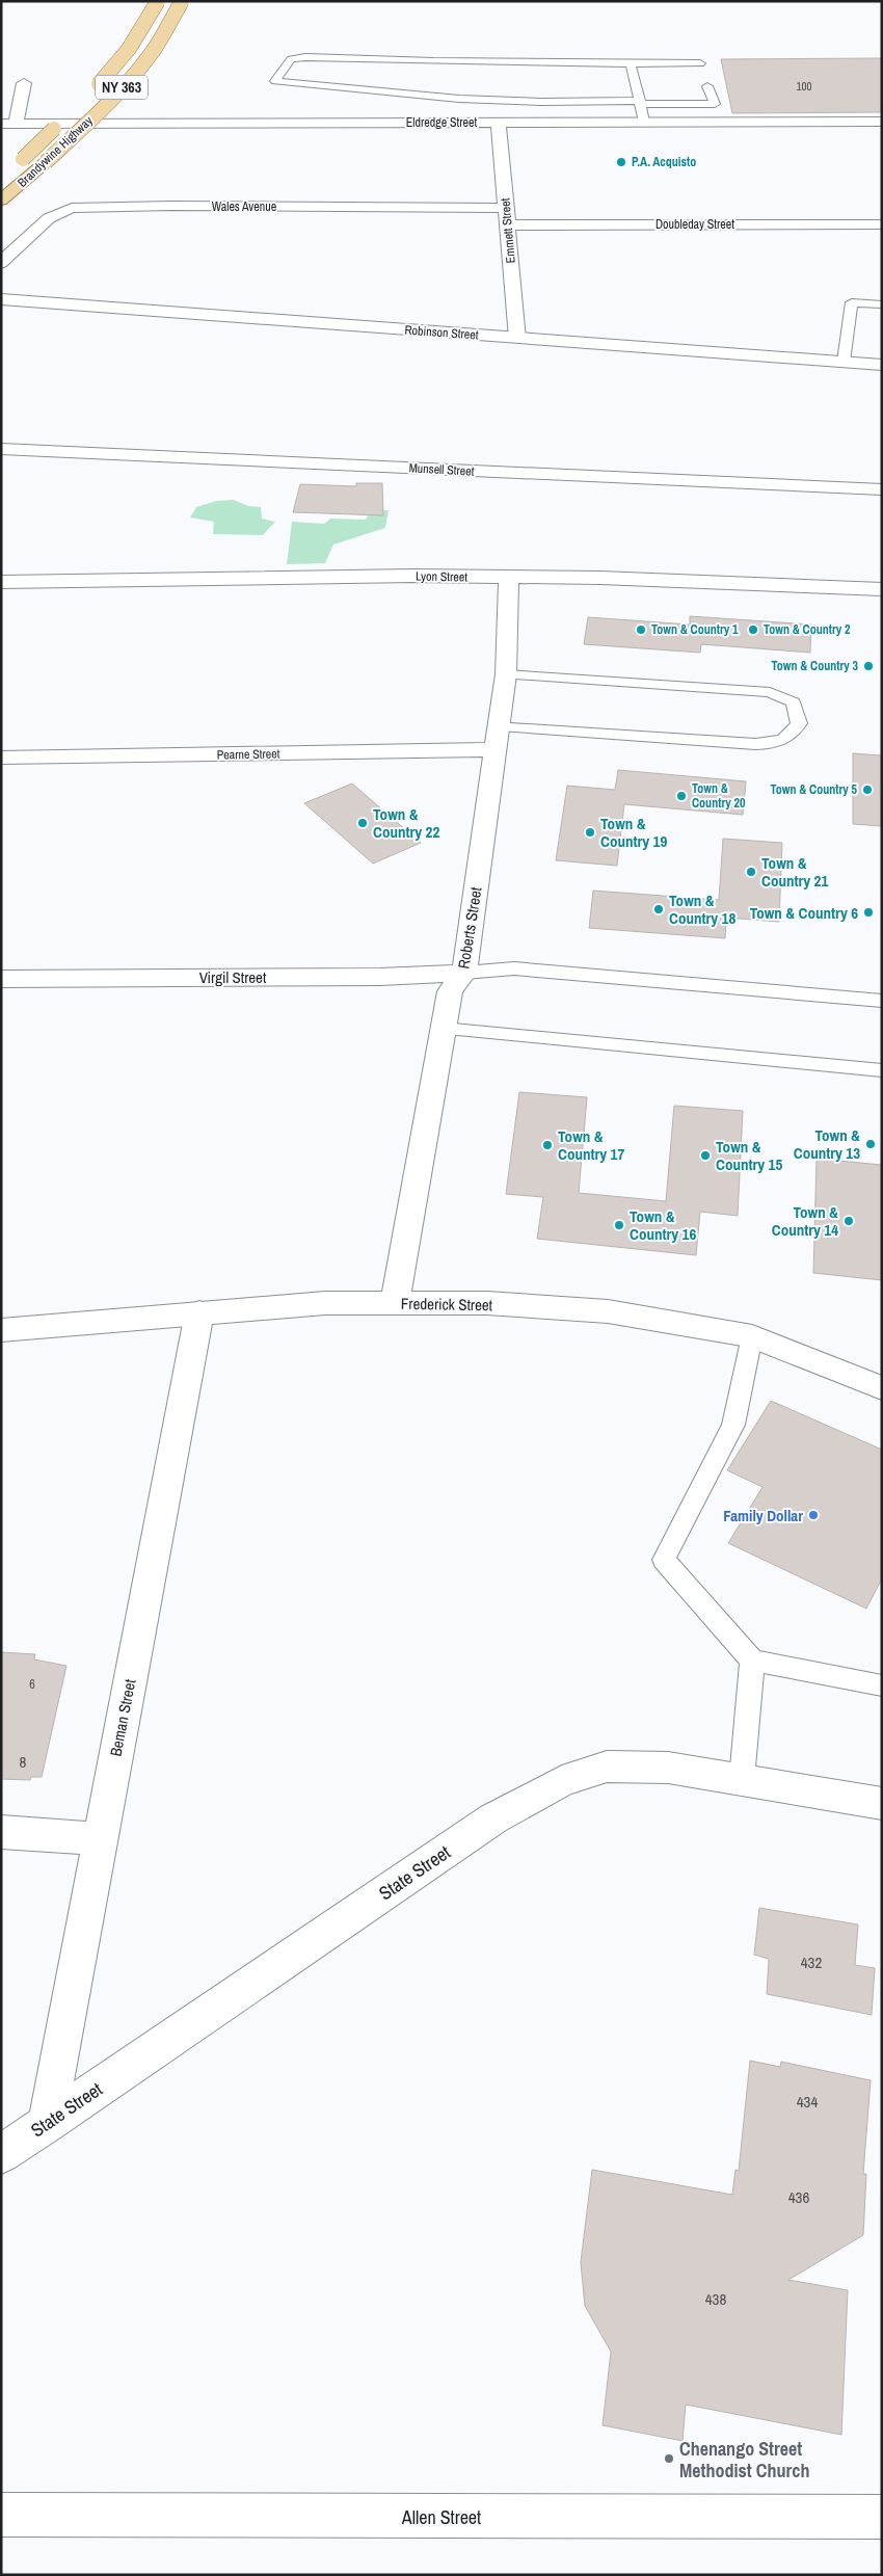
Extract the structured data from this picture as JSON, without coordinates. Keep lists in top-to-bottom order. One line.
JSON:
{"streets":{"main road":["NY 363","Brandywine Highway"],"street":["Eldredge Street","Wales Avenue","Doubleday Street","Emmett Street","Robinson Street","Munsell Street","Lyon Street","Pearne Street","Roberts Street","Virgil Street","Frederick Street","Beman Street","State Street","Allen Street"]},"crossings":[["Eldredge Street","Emmett Street"],["Wales Avenue","Emmett Street"],["Doubleday Street","Emmett Street"],["Emmett Street","Robinson Street"],["Lyon Street","Roberts Street"],["Pearne Street","Roberts Street"],["Roberts Street","Virgil Street"],["Roberts Street","Frederick Street"],["Frederick Street","Beman Street"],["Beman Street","State Street"]],"places":["P.A. Acquisto","Town & Country 1","Town & Country 2","Town & Country 3","Town & Country 5","Town & Country 20","Town & Country 22","Town & Country 19","Town & Country 21","Town & Country 18","Town & Country 6","Town & Country 13","Town & Country 17","Town & Country 15","Town & Country 14","Town & Country 16","Family Dollar","Chenango Street Methodist Church"],"house_numbers":["100","6","8","432","434","436","438"]}
